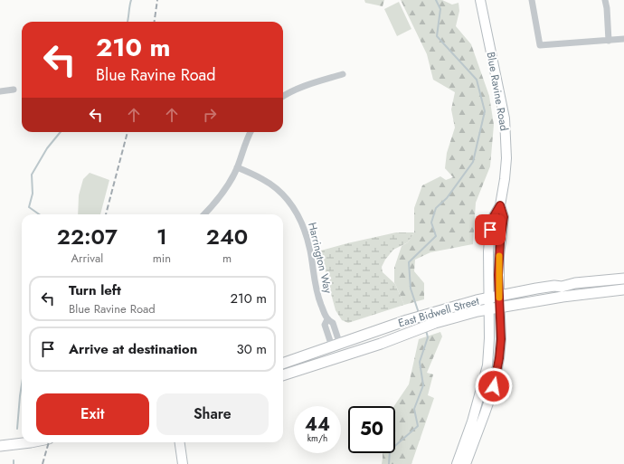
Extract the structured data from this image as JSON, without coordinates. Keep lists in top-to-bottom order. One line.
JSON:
{"streets":{"main road":["Blue Ravine Road","East Bidwell Street"],"street":["Harrington Way"]},"crossings":[["Blue Ravine Road","East Bidwell Street"],["Harrington Way","East Bidwell Street"]],"page":{"turn":["210 m","Blue Ravine Road"],"eta":["22:07","Arrival","1","min","240","m"],"list":[{"name":"Turn left","note":"Blue Ravine Road","value":"210 m"},{"name":"Arrive at destination","value":"30 m"}],"buttons":["Exit","Share"],"speed":"44 km/h","limit":"50"}}
